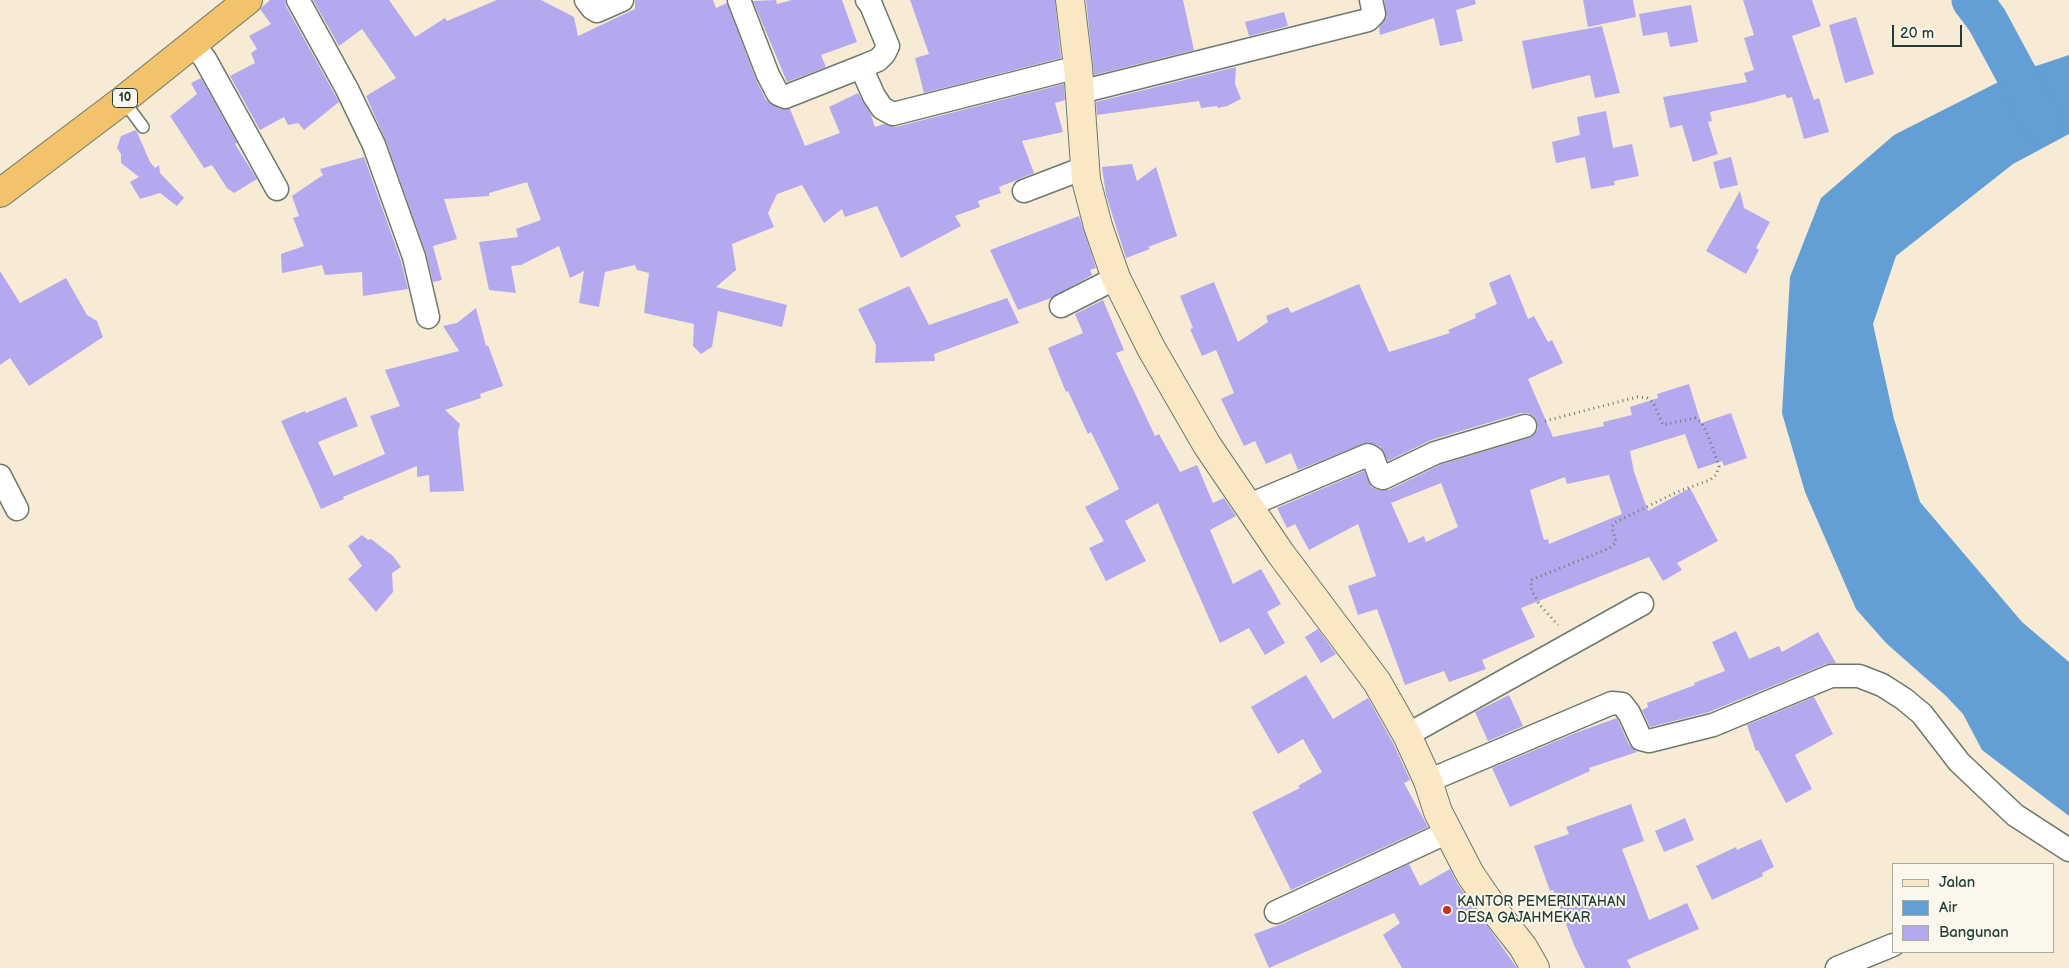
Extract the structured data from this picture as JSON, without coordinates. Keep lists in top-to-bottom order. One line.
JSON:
{"streets":{"highway":["10"]},"places":["KANTOR PEMERINTAHAN DESA GAJAHMEKAR"],"legend":["Jalan","Air","Bangunan"],"scale_bar":"20 m"}
